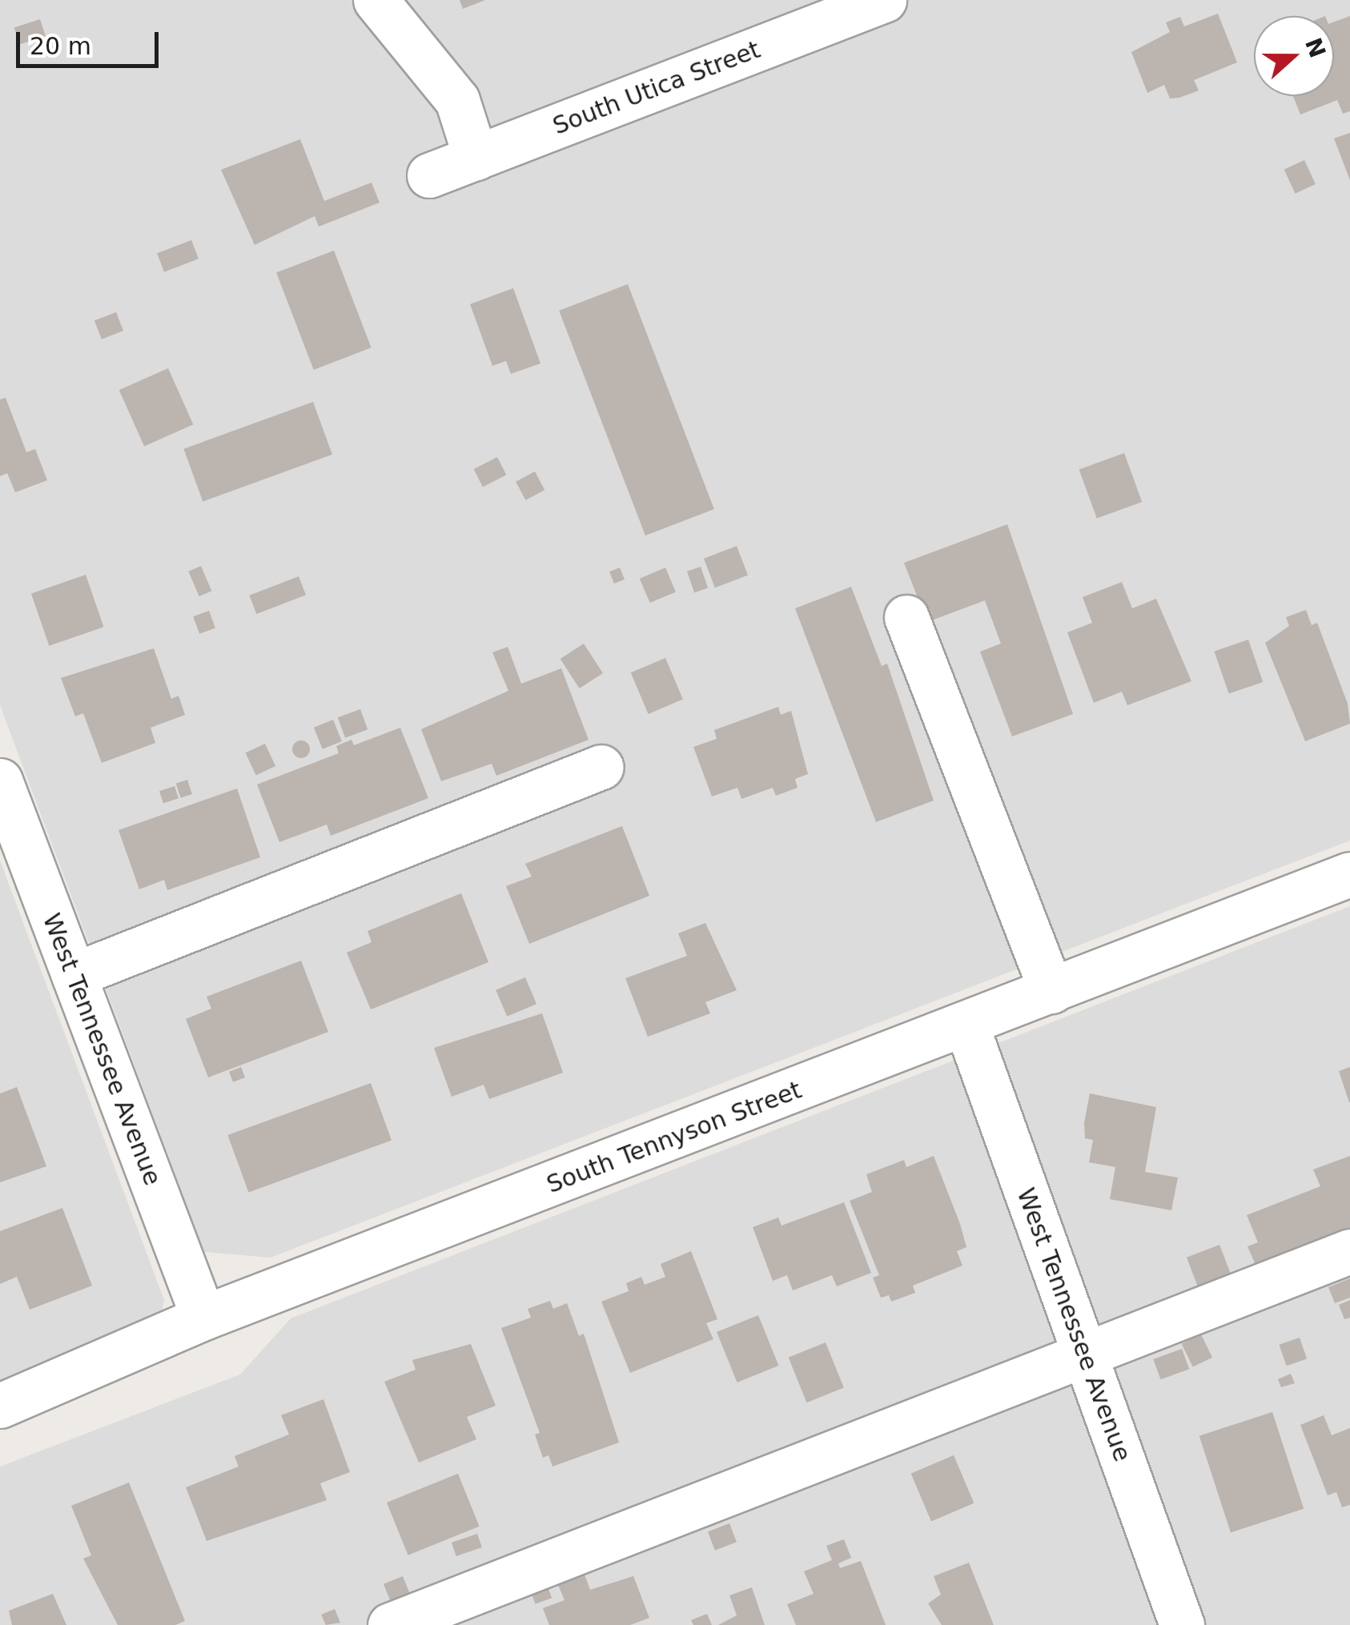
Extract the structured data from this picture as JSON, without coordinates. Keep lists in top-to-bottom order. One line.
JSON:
{"streets":{"street":["South Utica Street","West Tennessee Avenue","South Tennyson Street"]},"crossings":[["West Tennessee Avenue","South Tennyson Street"]],"scale_bar":"20 m","north":"right"}
